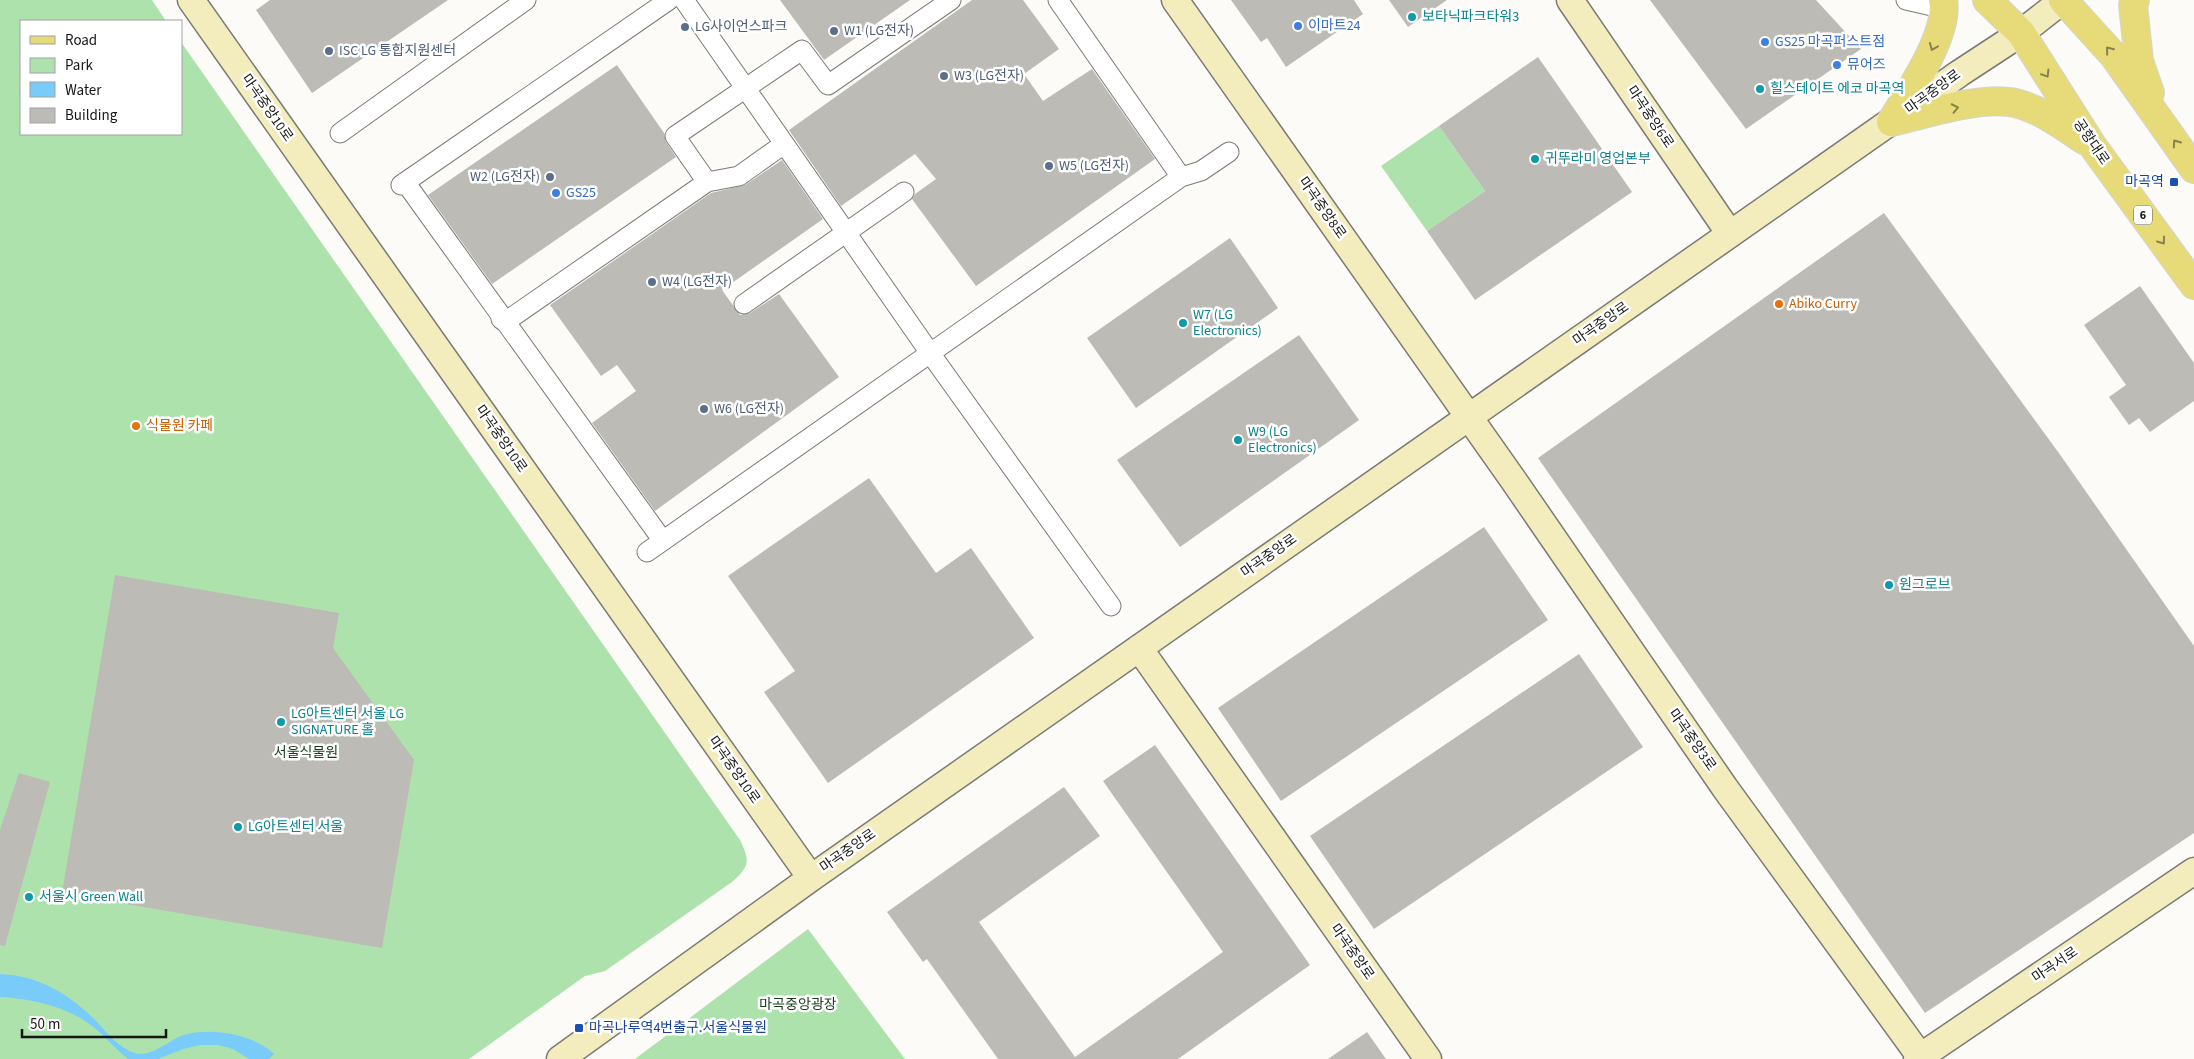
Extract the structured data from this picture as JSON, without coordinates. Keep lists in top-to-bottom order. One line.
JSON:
{"streets":{"main road":["공항대로","6"],"street":["마곡중앙로","마곡중앙10로","마곡중앙6로","마곡중앙8로","마곡중앙3로","마곡서로"]},"crossings":[["마곡중앙로","마곡중앙10로"],["마곡중앙로","마곡중앙6로"],["마곡중앙로","공항대로"],["마곡중앙로","마곡중앙8로"],["마곡중앙로","마곡중앙3로"],["마곡중앙8로","마곡중앙3로"],["마곡중앙3로","마곡서로"]],"parks":["서울식물원","마곡중앙광장"],"places":{"other":["보타닉파크타워3","이마트24","LG사이언스파크","W1 (LG전자)","GS25 마곡퍼스트점","ISC LG 통합지원센터","뮤어즈","W3 (LG전자)","힐스테이트 에코 마곡역","귀뚜라미 영업본부","W5 (LG전자)","W2 (LG전자)","GS25","W4 (LG전자)","Abiko Curry","W7 (LG Electronics)","W6 (LG전자)","식물원 카페","W9 (LG Electronics)","원그로브","LG아트센터 서울 LG SIGNATURE 홀","LG아트센터 서울","서울시 Green Wall"],"transit":["마곡역","마곡나루역4번출구.서울식물원"]},"legend":["Road","Park","Water","Building"],"scale_bar":"50 m"}
